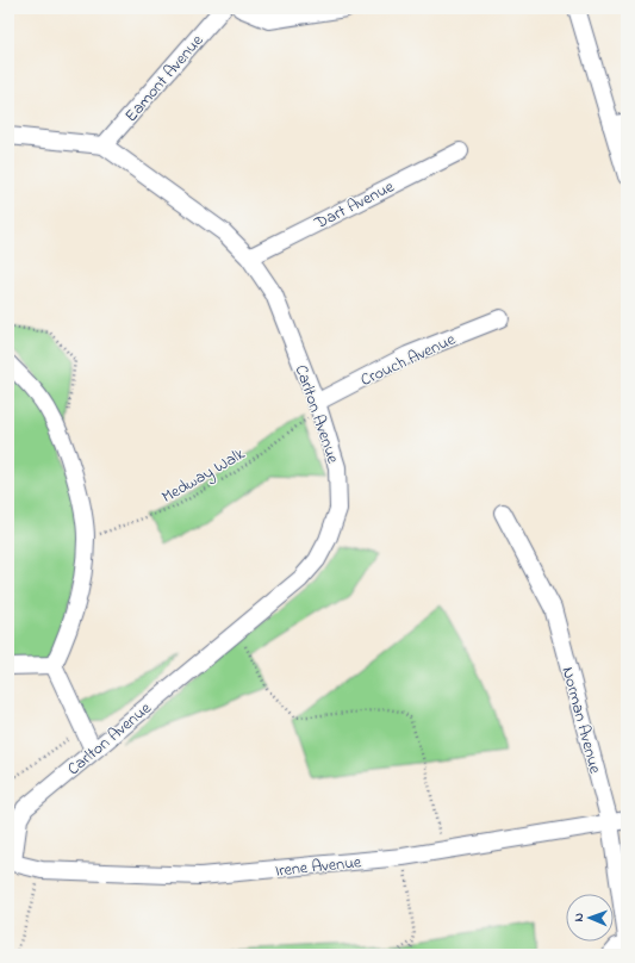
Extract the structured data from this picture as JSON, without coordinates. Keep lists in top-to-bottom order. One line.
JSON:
{"streets":{"street":["Eamont Avenue","Dart Avenue","Crouch Avenue","Carlton Avenue","Norman Avenue","Irene Avenue"],"path":["Medway Walk"]},"crossings":[["Eamont Avenue","Carlton Avenue"],["Dart Avenue","Carlton Avenue"],["Crouch Avenue","Carlton Avenue"],["Crouch Avenue","Medway Walk"],["Carlton Avenue","Medway Walk"],["Carlton Avenue","Irene Avenue"],["Norman Avenue","Irene Avenue"]],"north":"left"}
